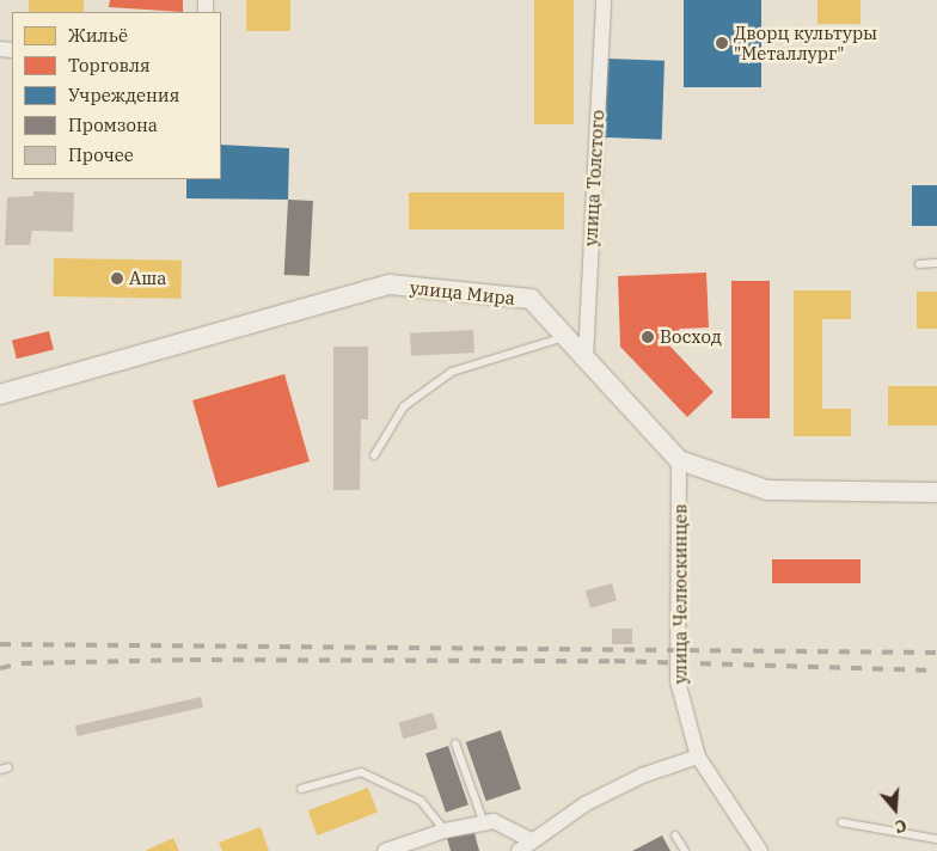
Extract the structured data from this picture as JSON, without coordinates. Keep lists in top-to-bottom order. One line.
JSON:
{"streets":{"street":["улица Толстого","улица Мира","улица Челюскинцев"]},"crossings":[["улица Толстого","улица Мира"],["улица Мира","улица Челюскинцев"]],"places":["Дворц культуры \"Металлург\"","Аша","Восход"],"legend":["Жильё","Торговля","Учреждения","Промзона","Прочее"],"north":"bottom"}
